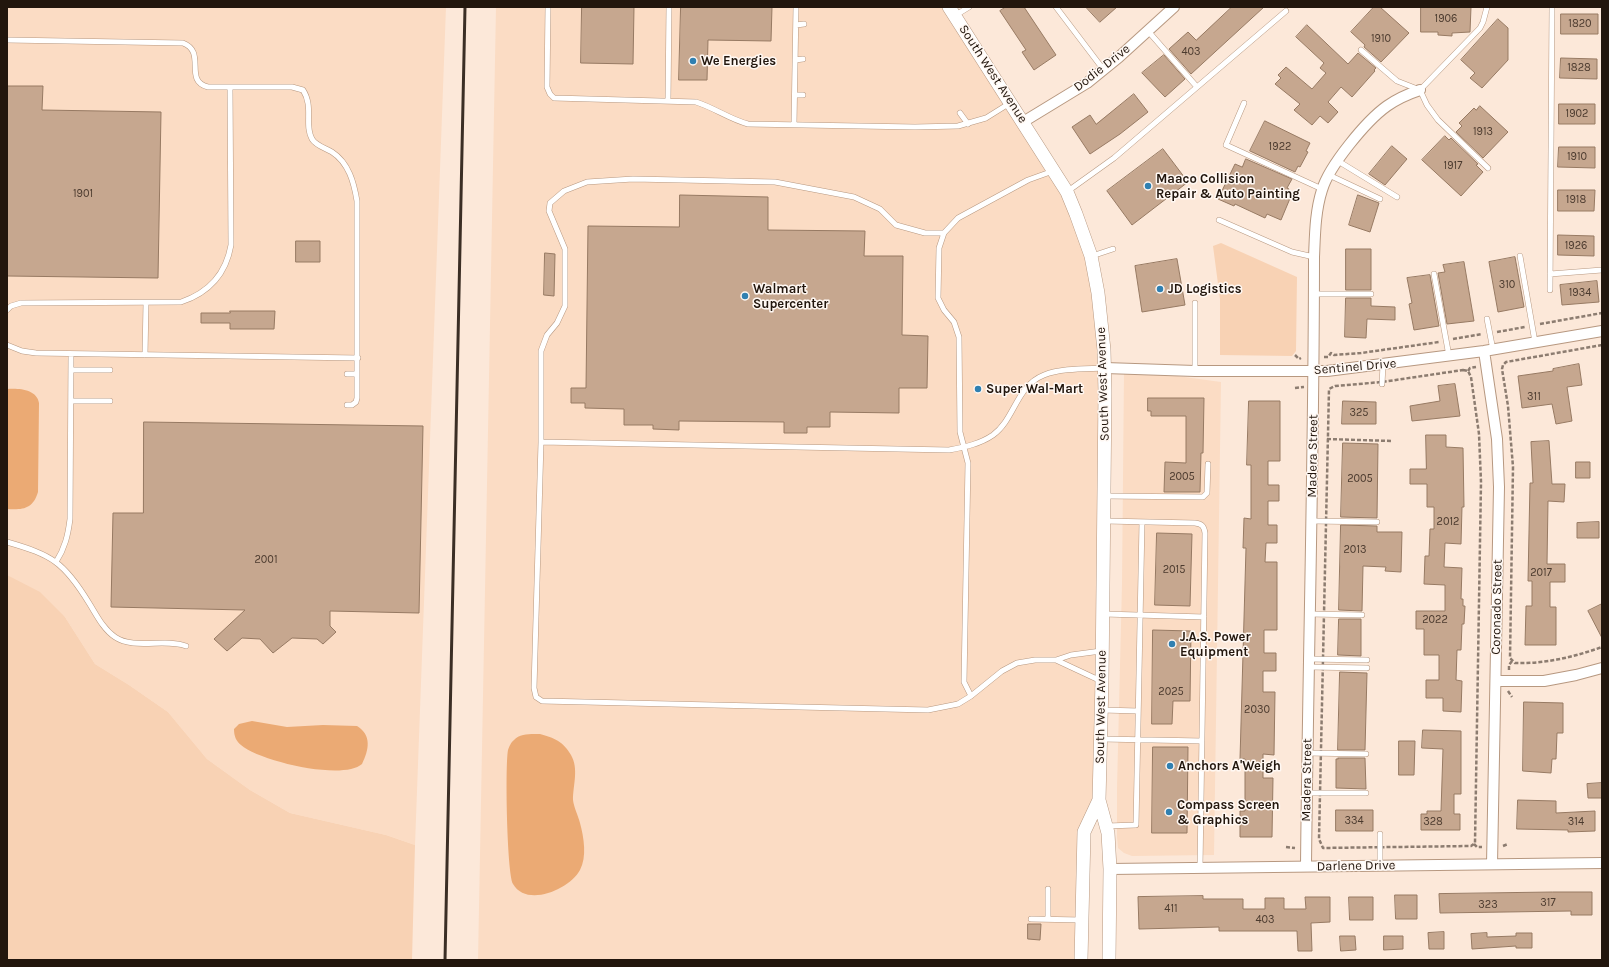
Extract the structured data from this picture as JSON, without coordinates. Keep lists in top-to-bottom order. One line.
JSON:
{"streets":{"street":["Dodie Drive","South West Avenue","Sentinel Drive","Madera Street","Coronado Street","Darlene Drive"]},"crossings":[["Dodie Drive","South West Avenue"],["South West Avenue","Sentinel Drive"],["South West Avenue","Darlene Drive"],["Sentinel Drive","Madera Street"],["Sentinel Drive","Coronado Street"],["Madera Street","Darlene Drive"],["Coronado Street","Darlene Drive"]],"places":["We Energies","Maaco Collision Repair & Auto Painting","JD Logistics","Walmart Supercenter","Super Wal-Mart","J.A.S. Power Equipment","Anchors A'Weigh","Compass Screen & Graphics"],"house_numbers":["1906","1820","1910","403","1828","1902","1913","1922","1910","1917","1901","1918","1926","310","1934","311","325","2005","2005","2012","2013","2001","2015","2017","2022","2025","2030","334","328","314","317","323","411","403"]}
